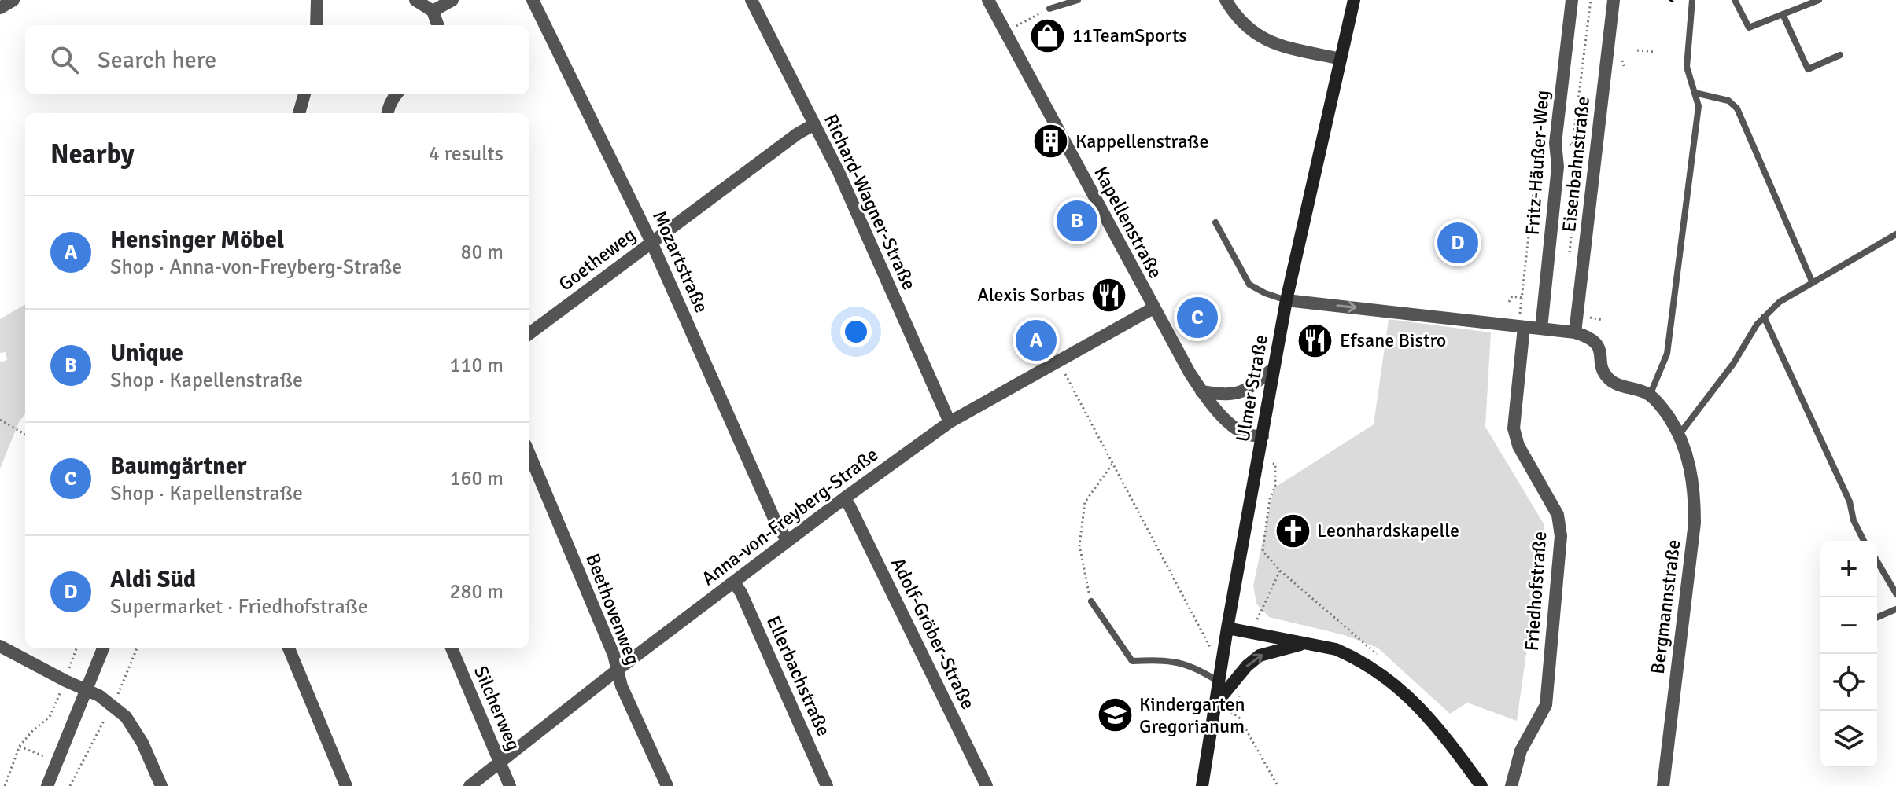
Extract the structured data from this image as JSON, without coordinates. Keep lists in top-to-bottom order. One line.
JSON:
{"streets":{"main road":["Ulmer Straße"],"street":["Fritz-Häußer-Weg","Eisenbahnstraße","Richard-Wagner-Straße","Kapellenstraße","Goetheweg","Mozartstraße","Anna-von-Freyberg-Straße","Friedhofstraße","Bergmannstraße","Beethovenweg","Adolf-Gröber-Straße","Ellerbachstraße","Silcherweg"]},"crossings":[["Richard-Wagner-Straße","Goetheweg"],["Richard-Wagner-Straße","Anna-von-Freyberg-Straße"],["Kapellenstraße","Ulmer Straße"],["Kapellenstraße","Anna-von-Freyberg-Straße"],["Goetheweg","Mozartstraße"],["Mozartstraße","Anna-von-Freyberg-Straße"],["Anna-von-Freyberg-Straße","Beethovenweg"],["Anna-von-Freyberg-Straße","Adolf-Gröber-Straße"],["Anna-von-Freyberg-Straße","Ellerbachstraße"],["Anna-von-Freyberg-Straße","Silcherweg"]],"places":{"shop":["11TeamSports"],"building":["Kappellenstraße"],"restaurant":["Alexis Sorbas","Efsane Bistro"],"church":["Leonhardskapelle"],"school or university":["Kindergarten Gregorianum"]},"page":{"search":"Search here","heading":["Nearby","4 results"],"list":[{"mark":"A","name":"Hensinger Möbel","note":"Shop · Anna-von-Freyberg-Straße","value":"80 m"},{"mark":"B","name":"Unique","note":"Shop · Kapellenstraße","value":"110 m"},{"mark":"C","name":"Baumgärtner","note":"Shop · Kapellenstraße","value":"160 m"},{"mark":"D","name":"Aldi Süd","note":"Supermarket · Friedhofstraße","value":"280 m"}],"pins":["B","D","C","A"],"map_buttons":["+","−"]}}
